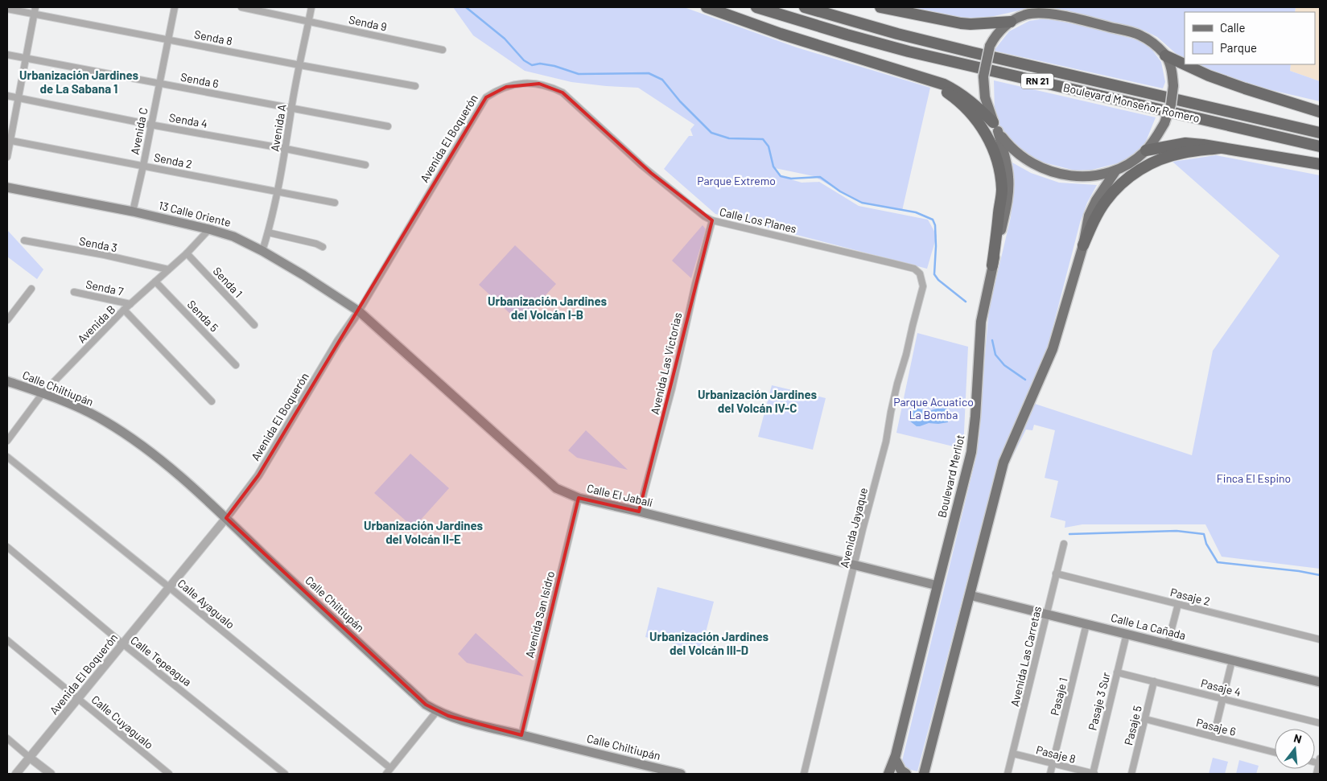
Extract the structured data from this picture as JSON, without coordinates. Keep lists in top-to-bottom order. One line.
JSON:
{"streets":{"highway":["RN 21","Boulevard Monseñor Romero"],"main road":["13 Calle Oriente","Calle Chiltiupán","Boulevard Merliot","Calle El Jabalí","Calle La Cañada"],"street":["Senda 9","Senda 8","Senda 6","Senda 4","Avenida A","Avenida C","Avenida El Boquerón","Senda 2","Calle Los Planes","Senda 3","Senda 1","Senda 7","Senda 5","Avenida B","Avenida Las Victorias","Avenida Jayaque","Pasaje 2","Calle Ayagualo","Avenida San Isidro","Avenida Las Carretas","Calle Tepeagua","Pasaje 4","Pasaje 1","Pasaje 3 Sur","Calle Cuyagualo","Pasaje 5","Pasaje 6","Pasaje 8"]},"crossings":[["Senda 9","Avenida A"],["Senda 8","Avenida A"],["Senda 8","Avenida C"],["Senda 6","Avenida A"],["Senda 6","Avenida C"],["Senda 4","Avenida A"],["Senda 4","Avenida C"],["Avenida A","Senda 2"],["Avenida A","13 Calle Oriente"],["Avenida C","Senda 2"],["Avenida C","13 Calle Oriente"],["Avenida El Boquerón","13 Calle Oriente"],["Avenida El Boquerón","Calle Los Planes"],["Avenida El Boquerón","Calle Chiltiupán"],["Avenida El Boquerón","Calle El Jabalí"],["Avenida El Boquerón","Calle Ayagualo"],["Avenida El Boquerón","Calle Tepeagua"],["Avenida El Boquerón","Calle Cuyagualo"],["13 Calle Oriente","Avenida B"],["13 Calle Oriente","Calle El Jabalí"],["Calle Los Planes","Avenida Las Victorias"],["Calle Los Planes","Avenida Jayaque"],["Senda 3","Avenida B"],["Senda 1","Avenida B"],["Senda 7","Avenida B"],["Senda 5","Avenida B"],["Avenida B","Calle Chiltiupán"],["Avenida Las Victorias","Calle El Jabalí"],["Calle Chiltiupán","Avenida San Isidro"],["Boulevard Merliot","Calle El Jabalí"],["Calle El Jabalí","Avenida Jayaque"],["Calle El Jabalí","Avenida San Isidro"],["Pasaje 2","Avenida Las Carretas"],["Calle La Cañada","Avenida Las Carretas"],["Calle La Cañada","Pasaje 1"],["Calle La Cañada","Pasaje 3 Sur"],["Avenida Las Carretas","Pasaje 8"],["Pasaje 4","Pasaje 3 Sur"],["Pasaje 4","Pasaje 5"],["Pasaje 1","Pasaje 8"],["Pasaje 3 Sur","Pasaje 8"],["Pasaje 5","Pasaje 6"]],"districts":["Urbanización Jardines de La Sabana 1","Urbanización Jardines del Volcán I-B","Urbanización Jardines del Volcán IV-C","Urbanización Jardines del Volcán II-E","Urbanización Jardines del Volcán III-D"],"parks":["Parque Extremo","Parque Acuatico La Bomba","Finca El Espino"],"legend":["Calle","Parque"],"north":"top"}
